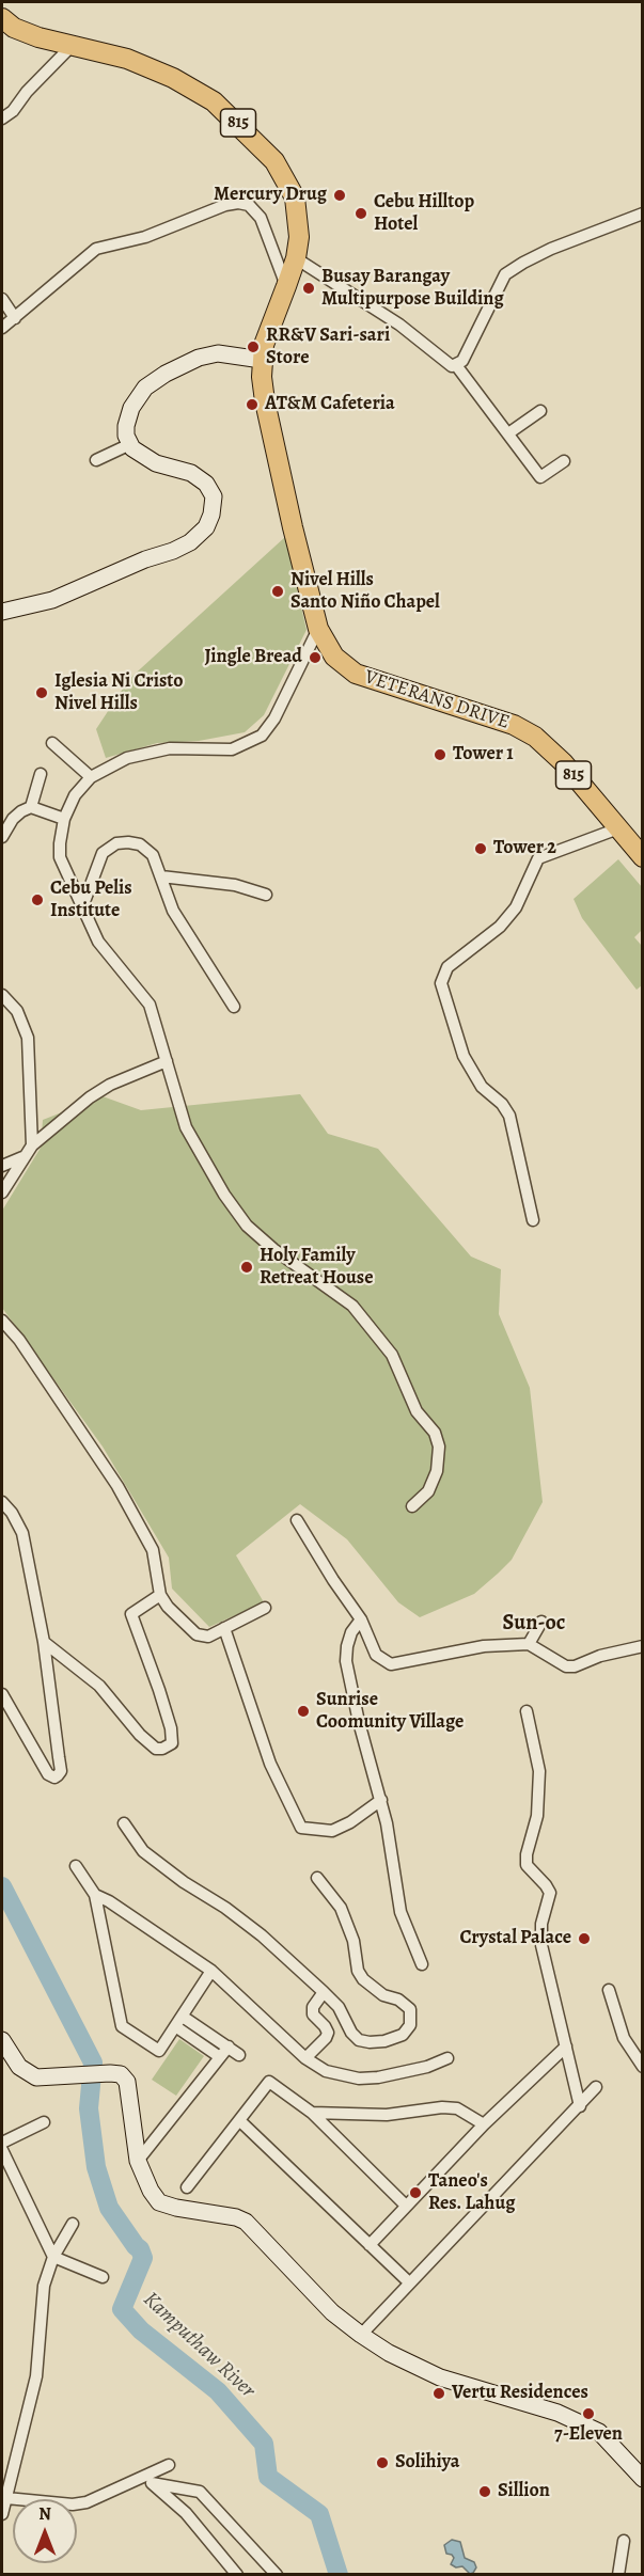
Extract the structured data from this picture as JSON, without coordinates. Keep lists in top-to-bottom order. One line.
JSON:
{"streets":{"main road":["815","VETERANS DRIVE"]},"crossings":[["815","VETERANS DRIVE"]],"districts":["Sun-oc"],"water":["Kamputhaw River"],"places":["Mercury Drug","Cebu Hilltop Hotel","Busay Barangay Multipurpose Building","RR&V Sari-sari Store","AT&M Cafeteria","Nivel Hills Santo Niño Chapel","Jingle Bread","Iglesia Ni Cristo Nivel Hills","Tower 1","Tower 2","Cebu Pelis Institute","Holy Family Retreat House","Sunrise Coomunity Village","Crystal Palace","Taneo's Res. Lahug","Vertu Residences","7-Eleven","Solihiya","Sillion"],"north":"top"}
